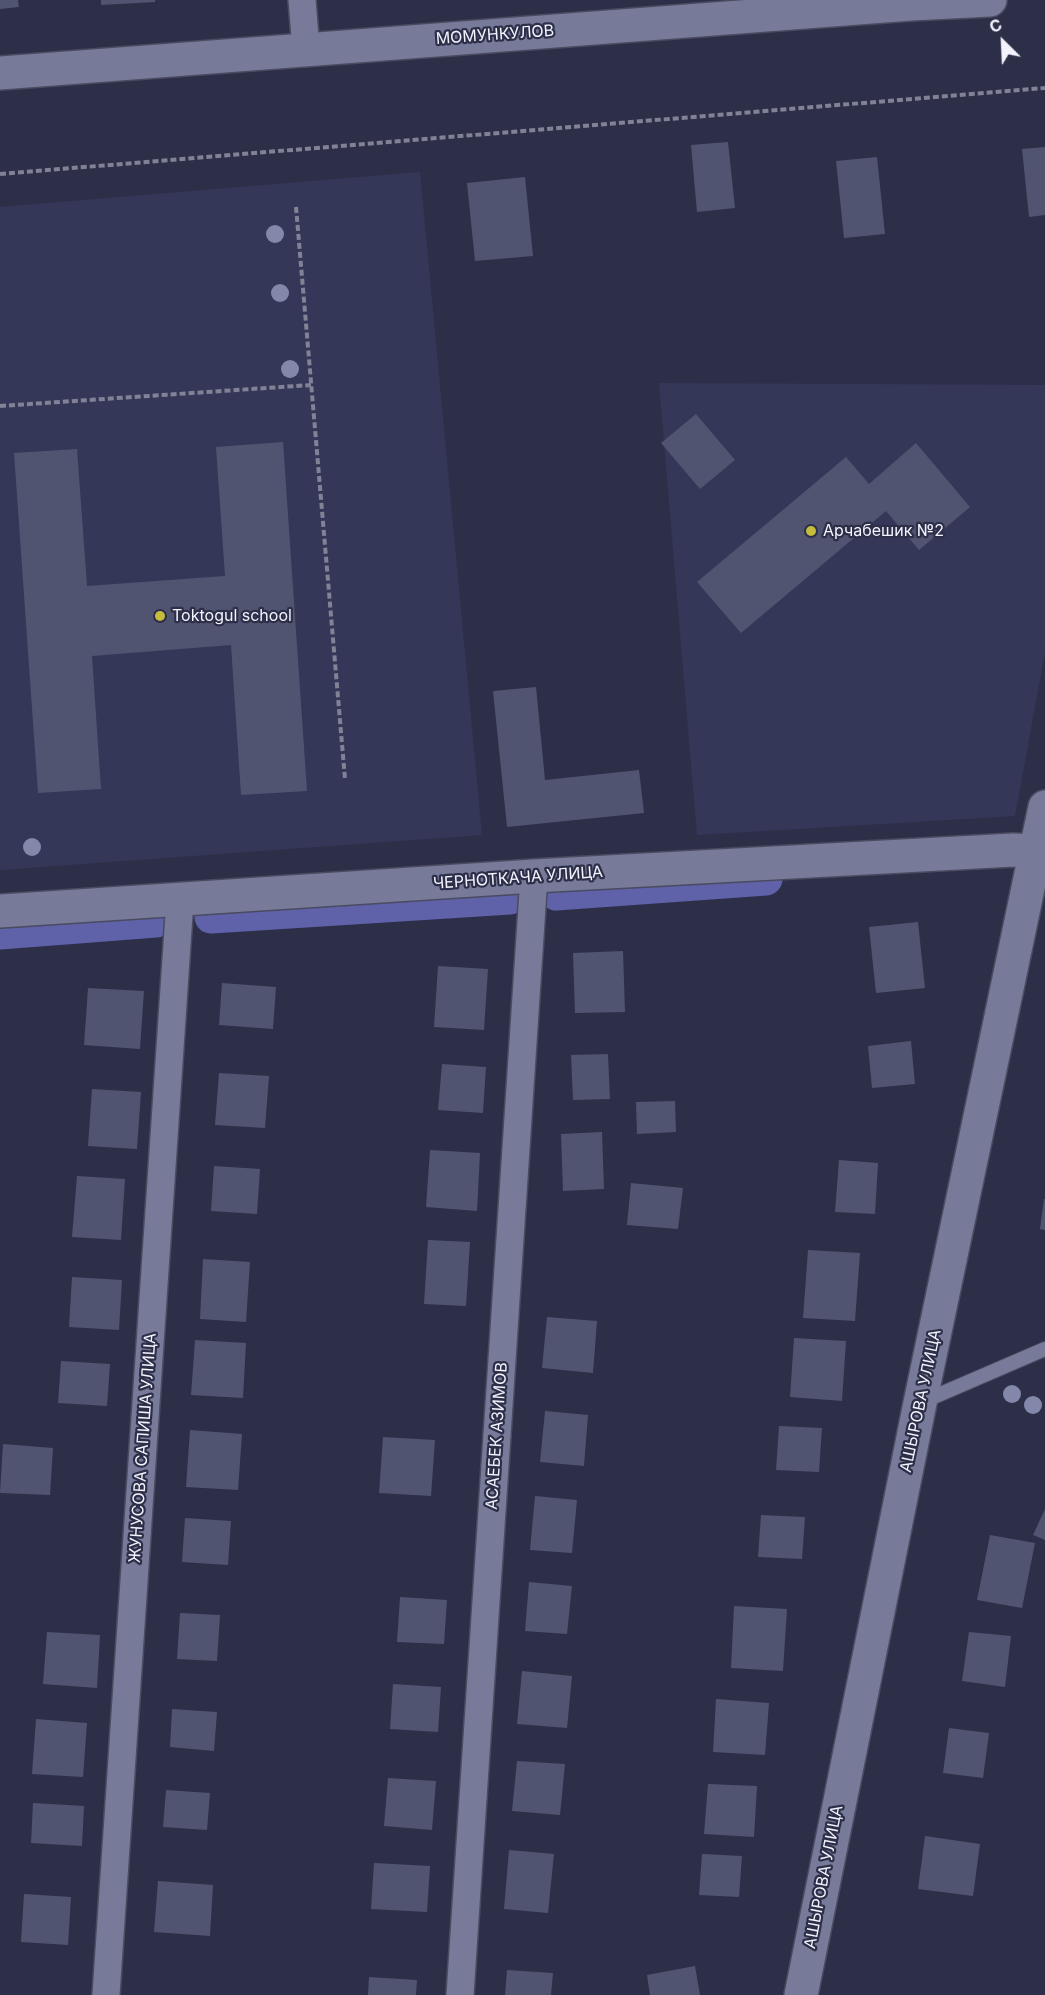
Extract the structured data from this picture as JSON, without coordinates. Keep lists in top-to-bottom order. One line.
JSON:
{"streets":{"street":["МОМУНКУЛОВ","ЧЕРНОТКАЧА УЛИЦА","АШЫРОВА УЛИЦА","АСАЕБЕК АЗИМОВ","ЖУНУСОВА САПИША УЛИЦА"]},"crossings":[["ЧЕРНОТКАЧА УЛИЦА","АШЫРОВА УЛИЦА"],["ЧЕРНОТКАЧА УЛИЦА","АСАЕБЕК АЗИМОВ"],["ЧЕРНОТКАЧА УЛИЦА","ЖУНУСОВА САПИША УЛИЦА"]],"places":["Арчабешик №2","Toktogul school"],"north":"top left"}
